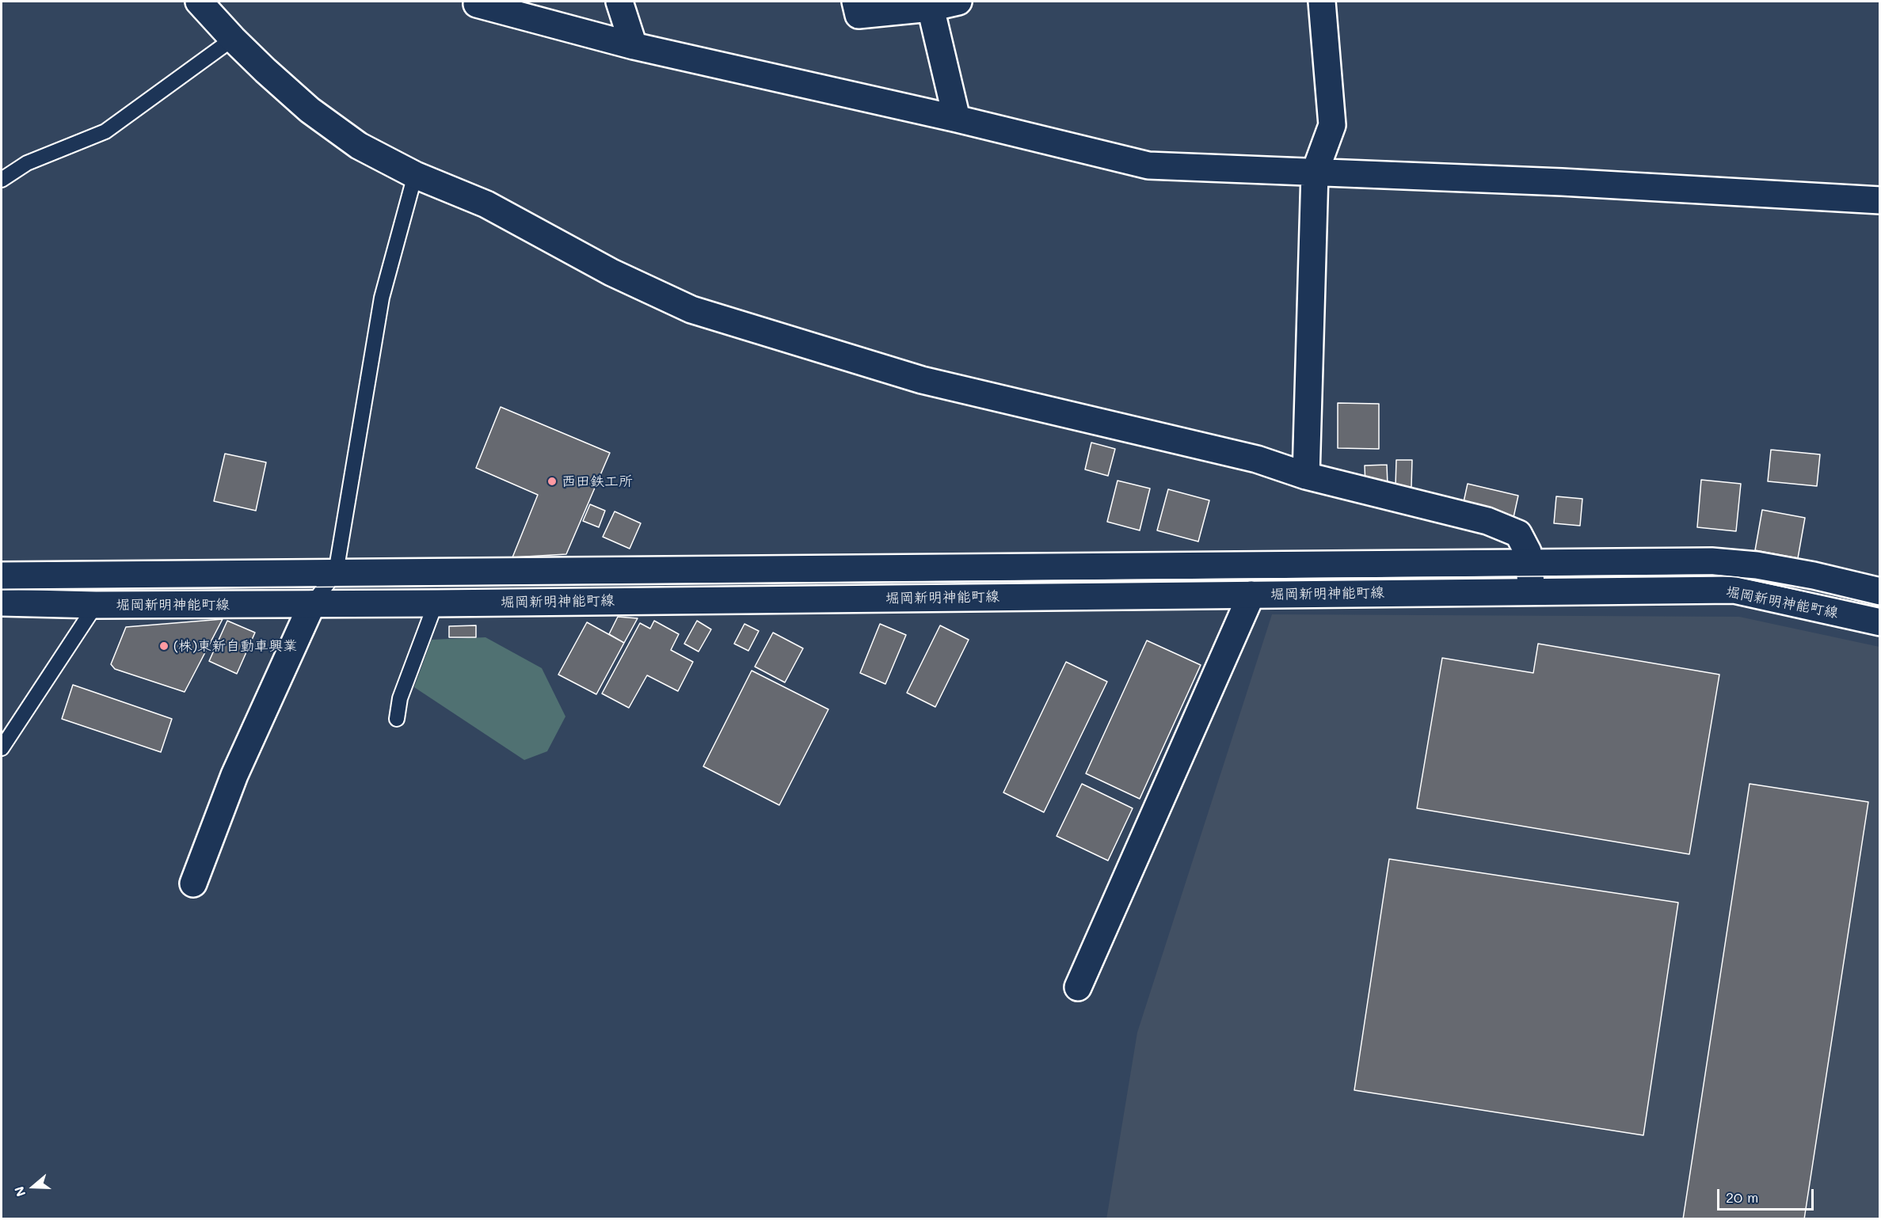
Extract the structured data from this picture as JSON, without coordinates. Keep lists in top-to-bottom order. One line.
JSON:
{"streets":{"street":["堀岡新明神能町線"]},"places":["西田鉄工所","(株)東新自動車興業"],"scale_bar":"20 m","north":"left"}
